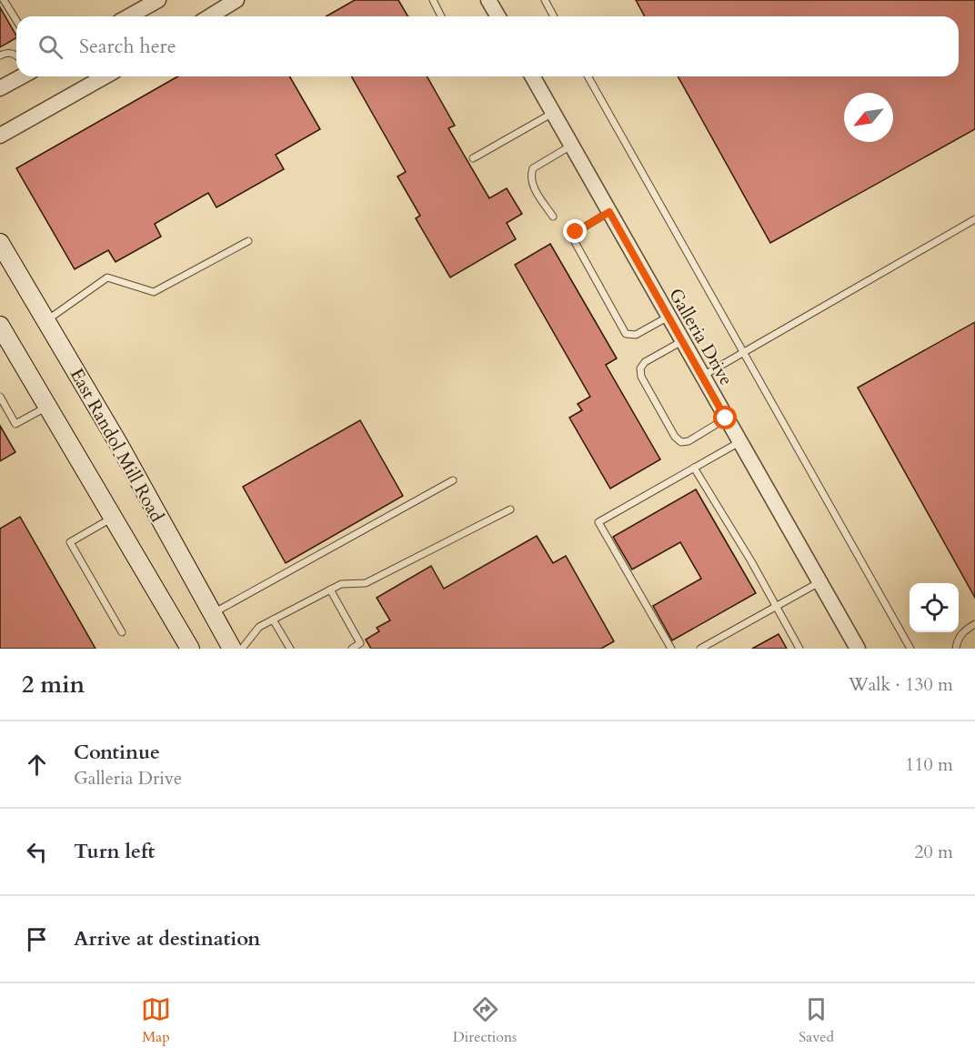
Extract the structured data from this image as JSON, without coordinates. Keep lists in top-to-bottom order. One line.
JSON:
{"streets":{"main road":["East Randol Mill Road"],"street":["Galleria Drive"]},"north":"bottom left","page":{"search":"Search here","heading":["2 min","Walk · 130 m"],"list":[["Continue","Galleria Drive","110 m"],["Turn left","20 m"],"Arrive at destination"],"nav":["Map","Directions","Saved"]}}
